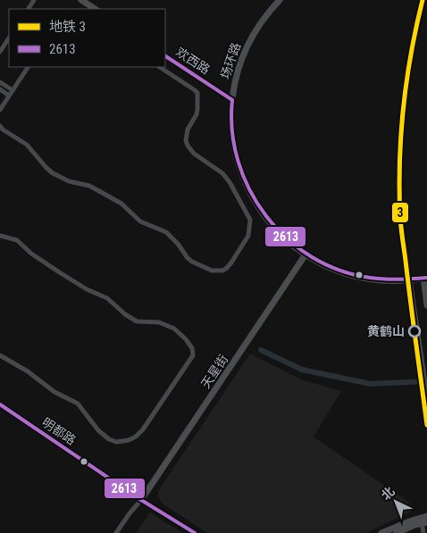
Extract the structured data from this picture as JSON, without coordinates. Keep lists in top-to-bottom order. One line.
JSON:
{"streets":{"street":["欢西路","场环路","天星街","明都路"]},"crossings":[["欢西路","场环路"],["场环路","天星街"],["天星街","明都路"]],"places":["黄鹤山"],"lines":["metro line 3","transit line 2613"],"legend":["地铁 3","2613"],"north":"top left"}
